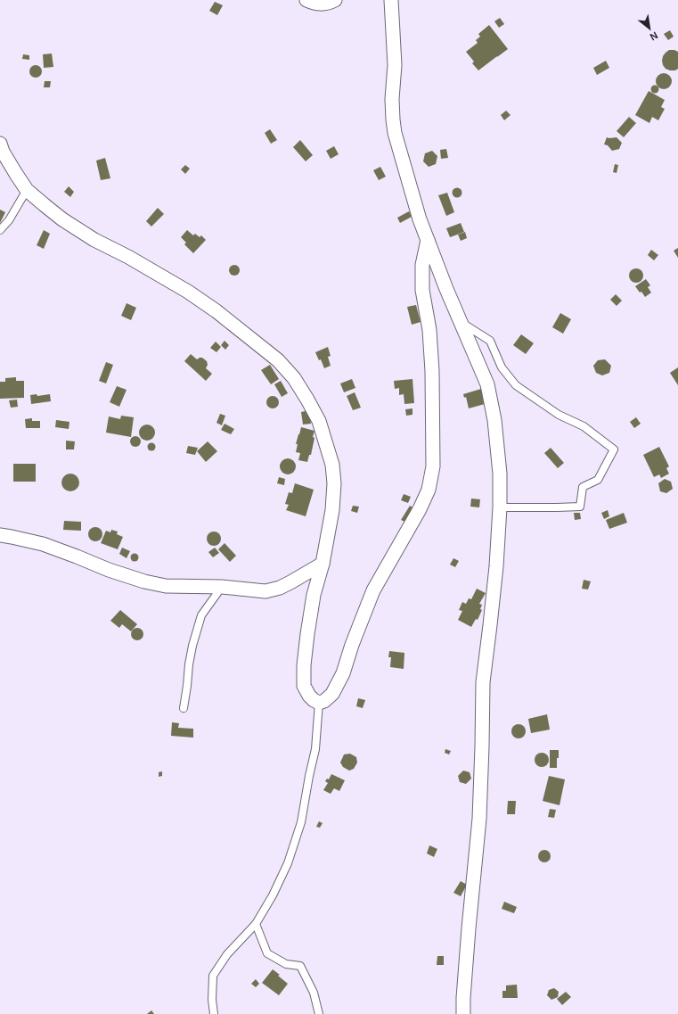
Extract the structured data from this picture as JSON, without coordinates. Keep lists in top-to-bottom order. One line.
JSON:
{"north":"bottom right"}
